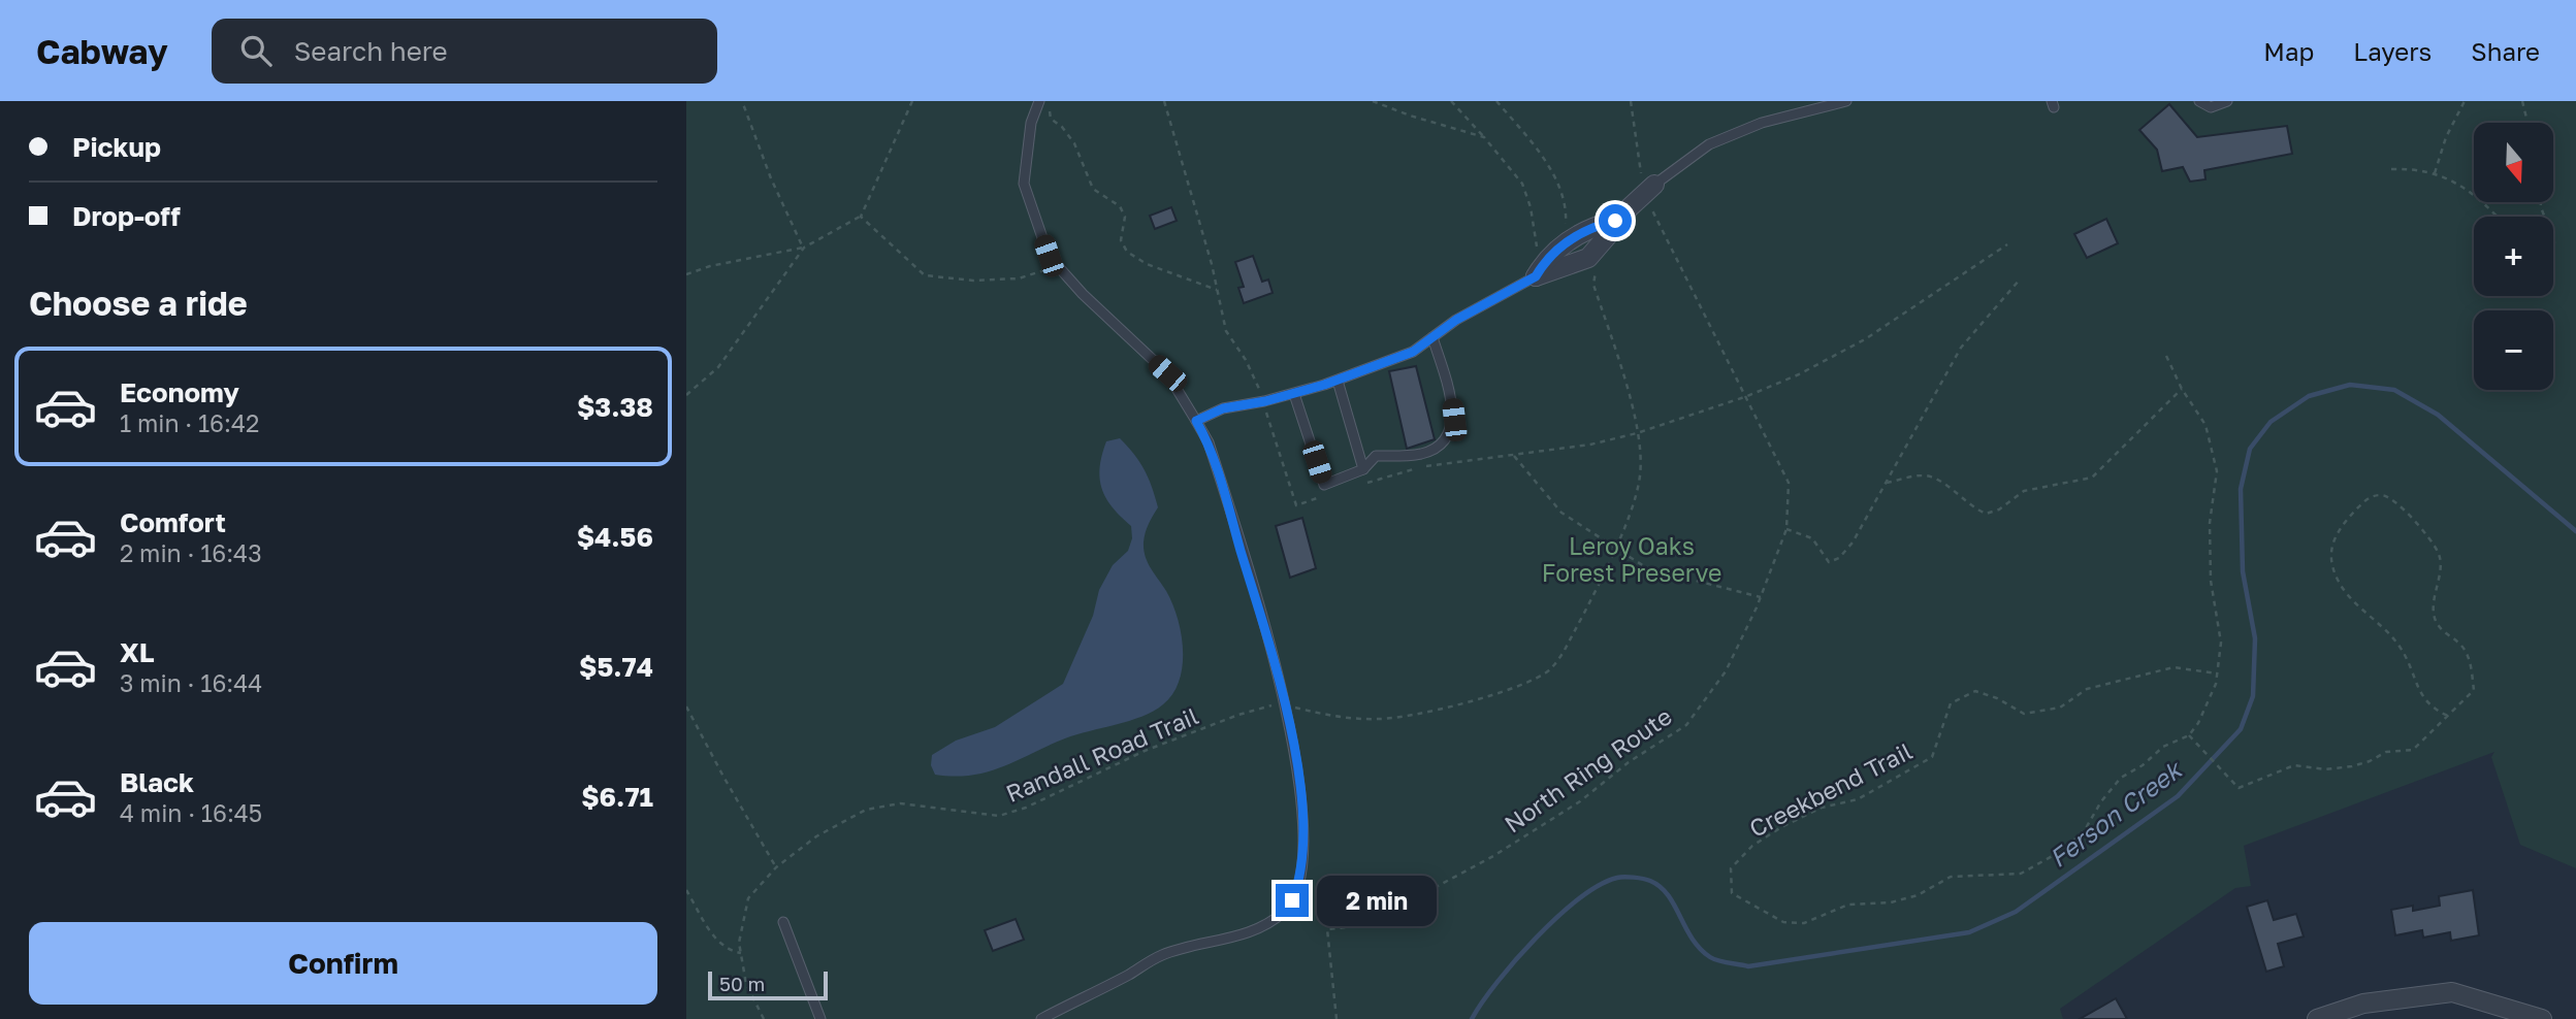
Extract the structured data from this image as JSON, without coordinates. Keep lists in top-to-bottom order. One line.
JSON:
{"streets":{"path":["Randall Road Trail","North Ring Route","Creekbend Trail"]},"water":["Ferson Creek"],"parks":["Leroy Oaks Forest Preserve"],"scale_bar":"50 m","north":"bottom","page":{"header":"Cabway","search":"Search here","nav":["Map","Layers","Share"],"banner":["Pickup","Drop-off"],"map_buttons":["+","−"],"heading":"Choose a ride","list":[{"name":"Economy","note":"1 min · 16:42","value":"$3.38"},{"name":"Comfort","note":"2 min · 16:43","value":"$4.56"},{"name":"XL","note":"3 min · 16:44","value":"$5.74"},{"name":"Black","note":"4 min · 16:45","value":"$6.71"}],"bubble":"2 min","buttons":"Confirm","scale":"50 m"}}
